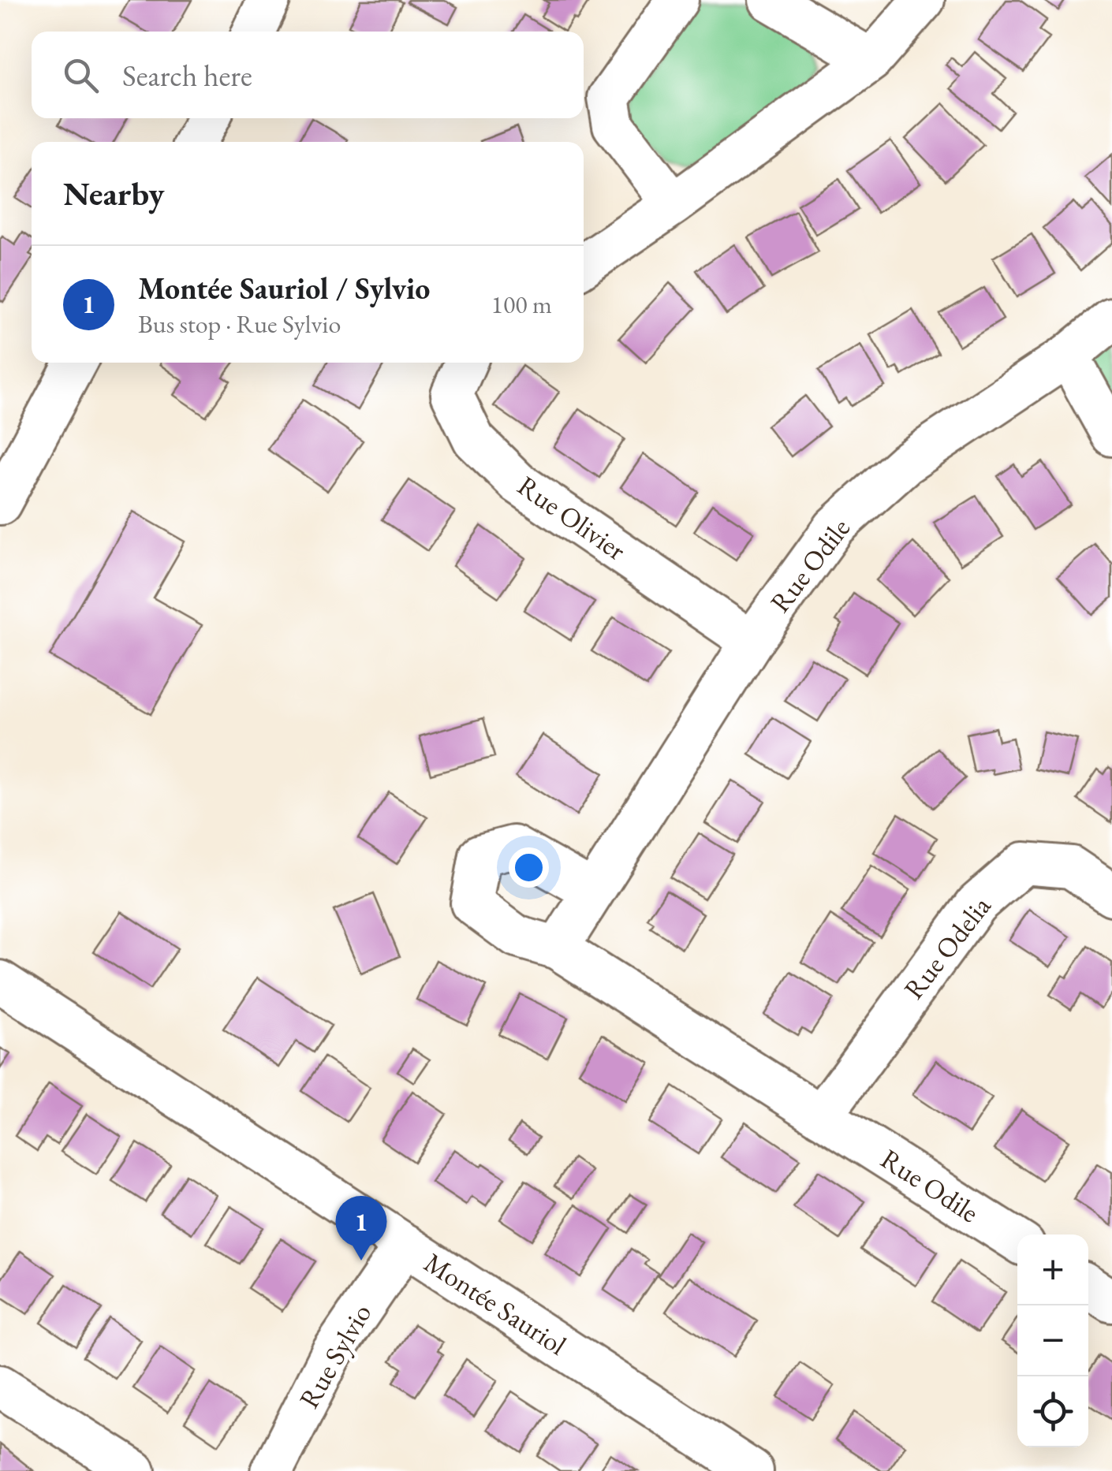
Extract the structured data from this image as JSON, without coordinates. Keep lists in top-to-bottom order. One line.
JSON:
{"streets":{"street":["Rue Olivier","Rue Odile","Rue Odelia","Montée Sauriol","Rue Sylvio"]},"crossings":[["Rue Olivier","Rue Odile"],["Rue Odile","Rue Odelia"],["Montée Sauriol","Rue Sylvio"]],"page":{"search":"Search here","heading":"Nearby","list":[{"mark":"1","name":"Montée Sauriol / Sylvio","note":"Bus stop · Rue Sylvio","value":"100 m"}],"pins":"1","map_buttons":["+","−"]}}
